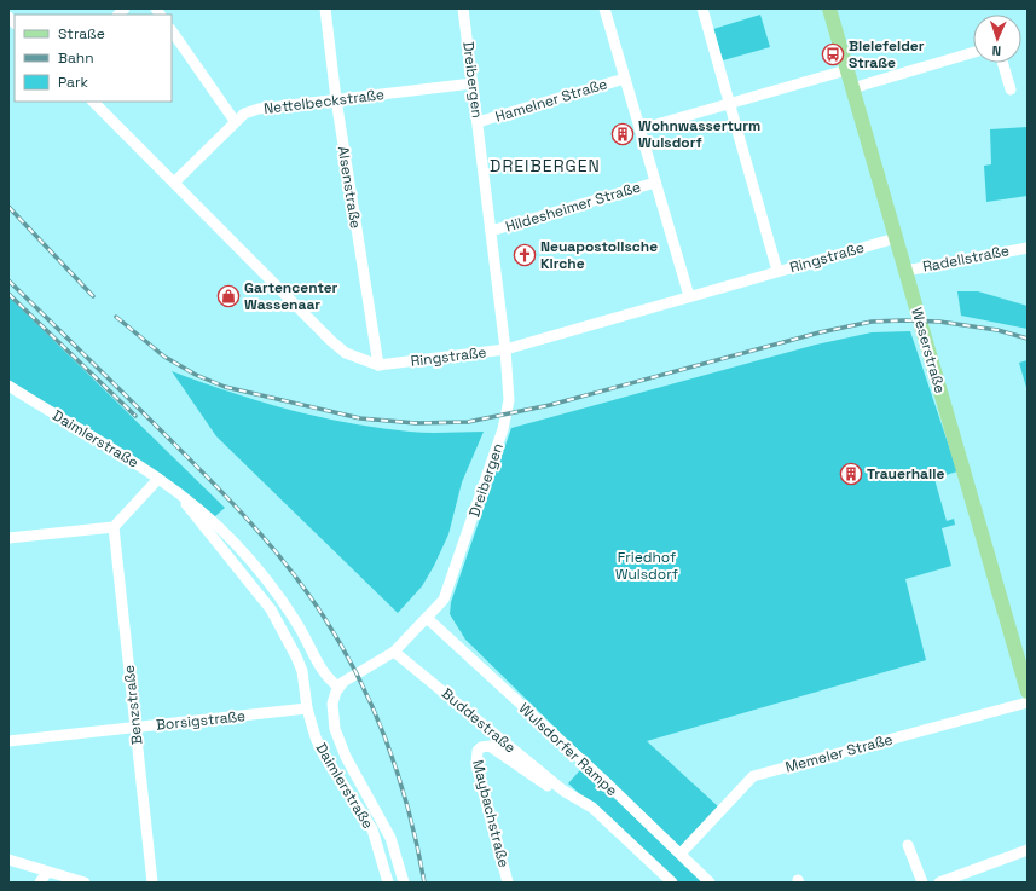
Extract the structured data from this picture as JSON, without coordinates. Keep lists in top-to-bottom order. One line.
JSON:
{"streets":{"main road":["Weserstraße"],"street":["Dreibergen","Hamelner Straße","Nettelbeckstraße","Alsenstraße","Hildesheimer Straße","Ringstraße","Radellstraße","Daimlerstraße","Benzstraße","Borsigstraße","Buddestraße","Wulsdorfer Rampe","Memeler Straße","Maybachstraße"]},"crossings":[["Dreibergen","Hamelner Straße"],["Dreibergen","Nettelbeckstraße"],["Dreibergen","Hildesheimer Straße"],["Dreibergen","Ringstraße"],["Dreibergen","Daimlerstraße"],["Dreibergen","Buddestraße"],["Dreibergen","Wulsdorfer Rampe"],["Nettelbeckstraße","Alsenstraße"],["Nettelbeckstraße","Ringstraße"],["Alsenstraße","Ringstraße"],["Ringstraße","Weserstraße"],["Radellstraße","Weserstraße"],["Daimlerstraße","Borsigstraße"],["Benzstraße","Borsigstraße"],["Buddestraße","Maybachstraße"],["Wulsdorfer Rampe","Memeler Straße"]],"districts":["DREIBERGEN"],"parks":["Friedhof Wulsdorf"],"places":{"bus stop":["Bielefelder Straße"],"building":["Wohnwasserturm Wulsdorf","Trauerhalle"],"church":["Neuapostolische Kirche"],"shop":["Gartencenter Wassenaar"]},"legend":["Straße","Bahn","Park"],"north":"bottom"}
